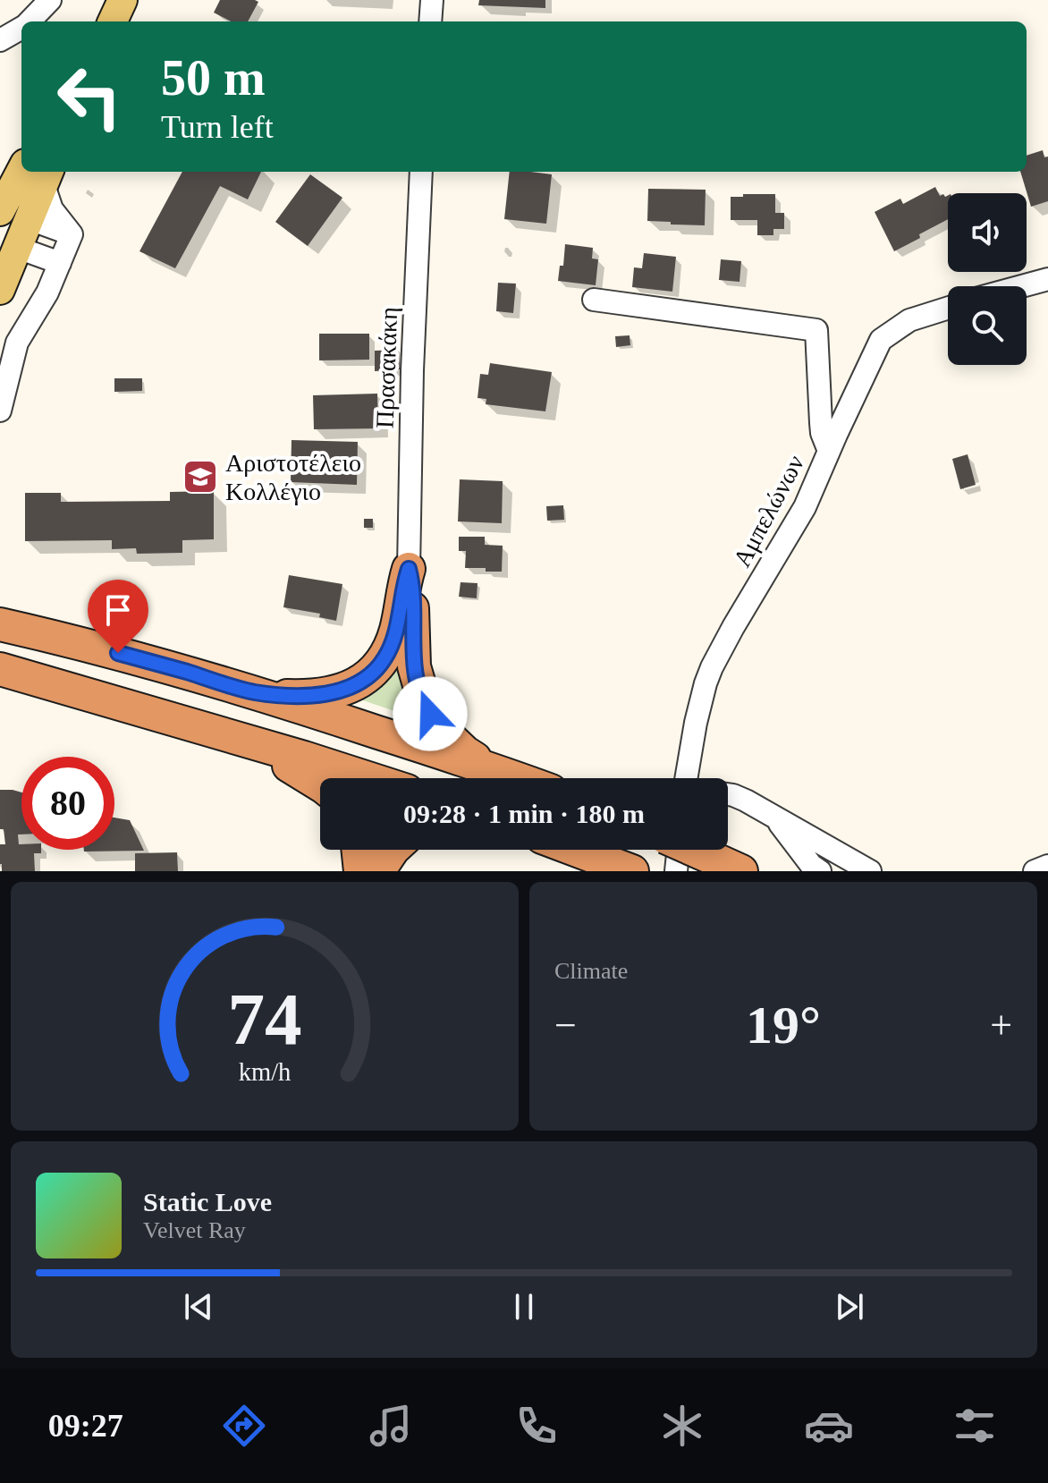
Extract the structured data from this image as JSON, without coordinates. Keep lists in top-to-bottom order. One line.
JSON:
{"streets":{"street":["Πρασακάκη","Αμπελώνων"]},"places":{"school or university":["Αριστοτέλειο Κολλέγιο"]},"page":{"turn":["50 m","Turn left"],"limit":"80","trip":"09:28 · 1 min · 180 m","tile":"Climate","heat":["−","19°","+"],"song":["Static Love","Velvet Ray"],"tabs":"09:27","gauge":["74","km/h"]}}
